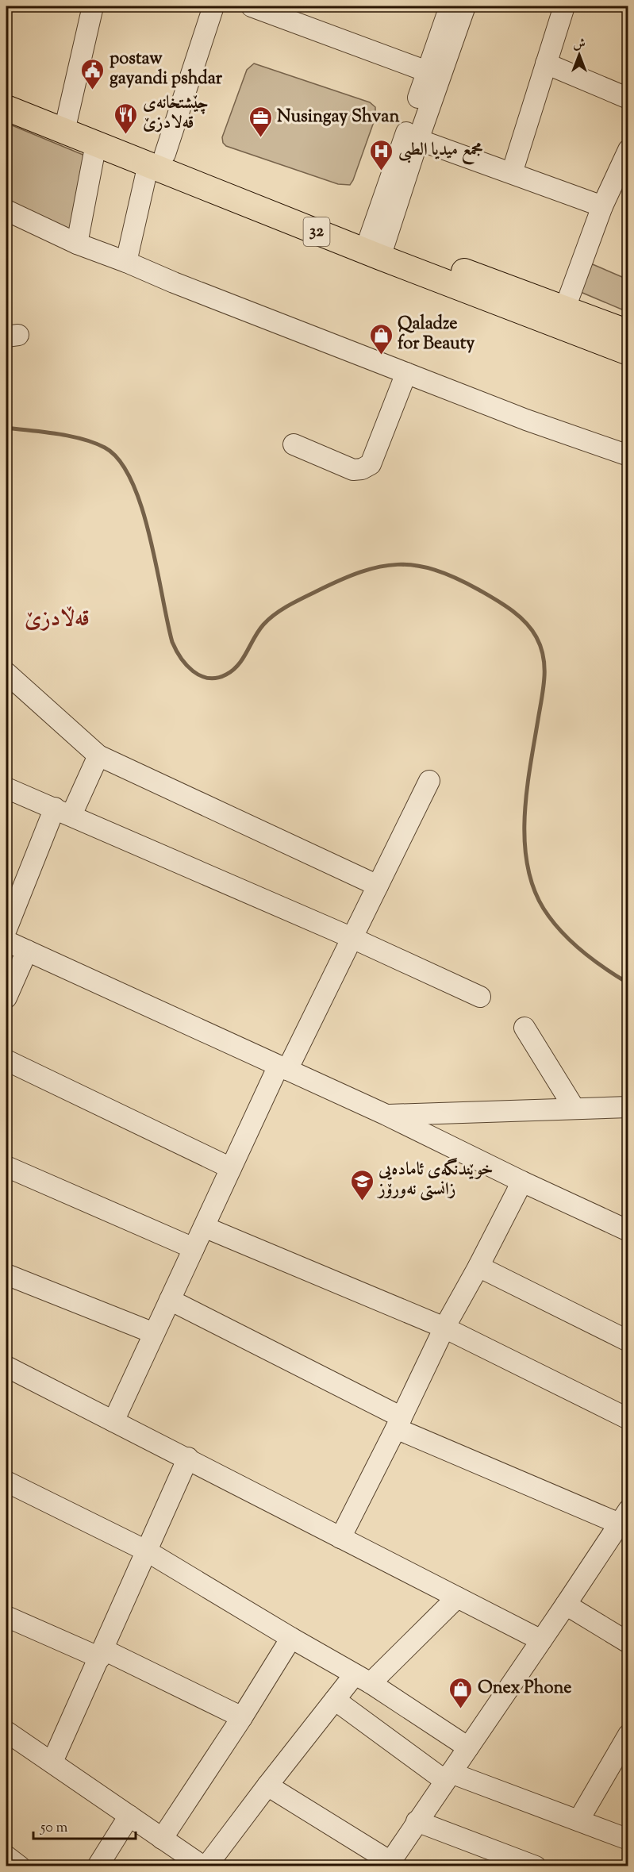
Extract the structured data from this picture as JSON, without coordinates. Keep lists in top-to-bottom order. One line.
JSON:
{"streets":{"main road":["32"]},"districts":["قەڵادزێ"],"places":{"public building":["postaw gayandi pshdar"],"restaurant":["چێشتخانەی قەلادزێ"],"office":["Nusingay Shvan"],"hospital":["مجمع میدیا الطبی"],"shop":["Qaladze for Beauty","Onex Phone"],"school or university":["خوێندنگەی ئامادەیی زانستی نەورۆز"]},"scale_bar":"50 m","north":"top"}
